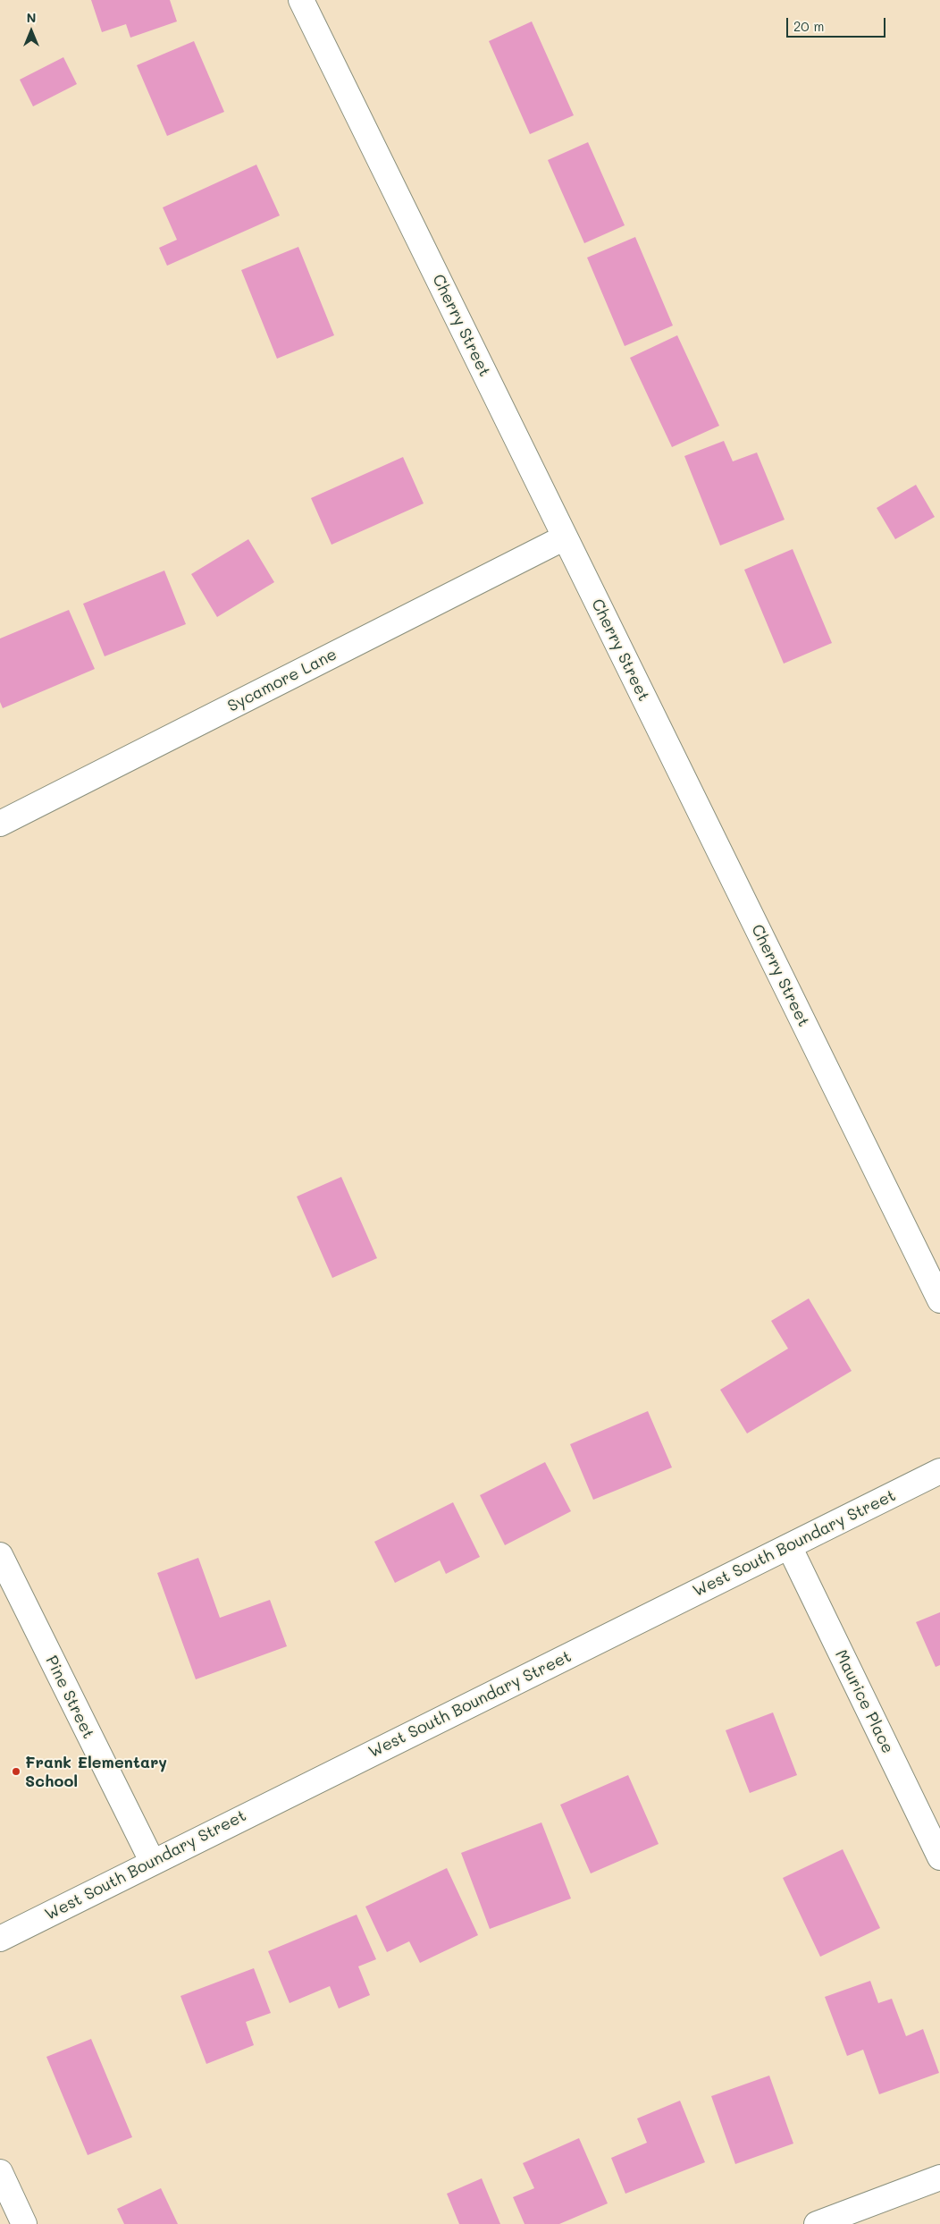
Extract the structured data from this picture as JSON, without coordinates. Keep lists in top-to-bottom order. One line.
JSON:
{"streets":{"street":["Cherry Street","Sycamore Lane","West South Boundary Street","Pine Street","Maurice Place"]},"crossings":[["Cherry Street","Sycamore Lane"],["West South Boundary Street","Pine Street"],["West South Boundary Street","Maurice Place"]],"places":["Frank Elementary School"],"scale_bar":"20 m","north":"top"}
